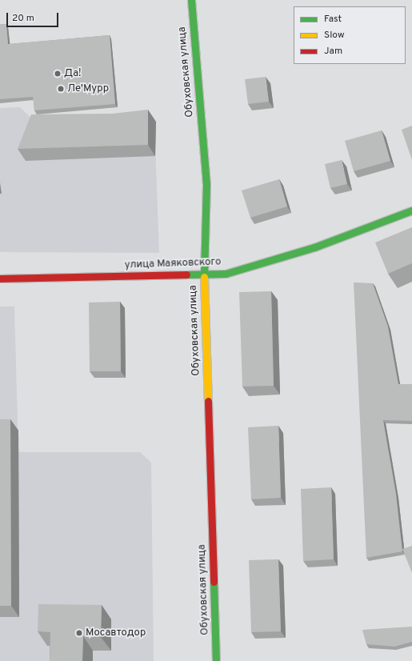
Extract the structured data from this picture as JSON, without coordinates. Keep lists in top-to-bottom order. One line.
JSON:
{"streets":{"street":["Обуховская улица","улица Маяковского"]},"crossings":[["Обуховская улица","улица Маяковского"]],"places":["Да!","Ле'Мурр","Мосавтодор"],"legend":["Fast","Slow","Jam"],"scale_bar":"20 m"}
